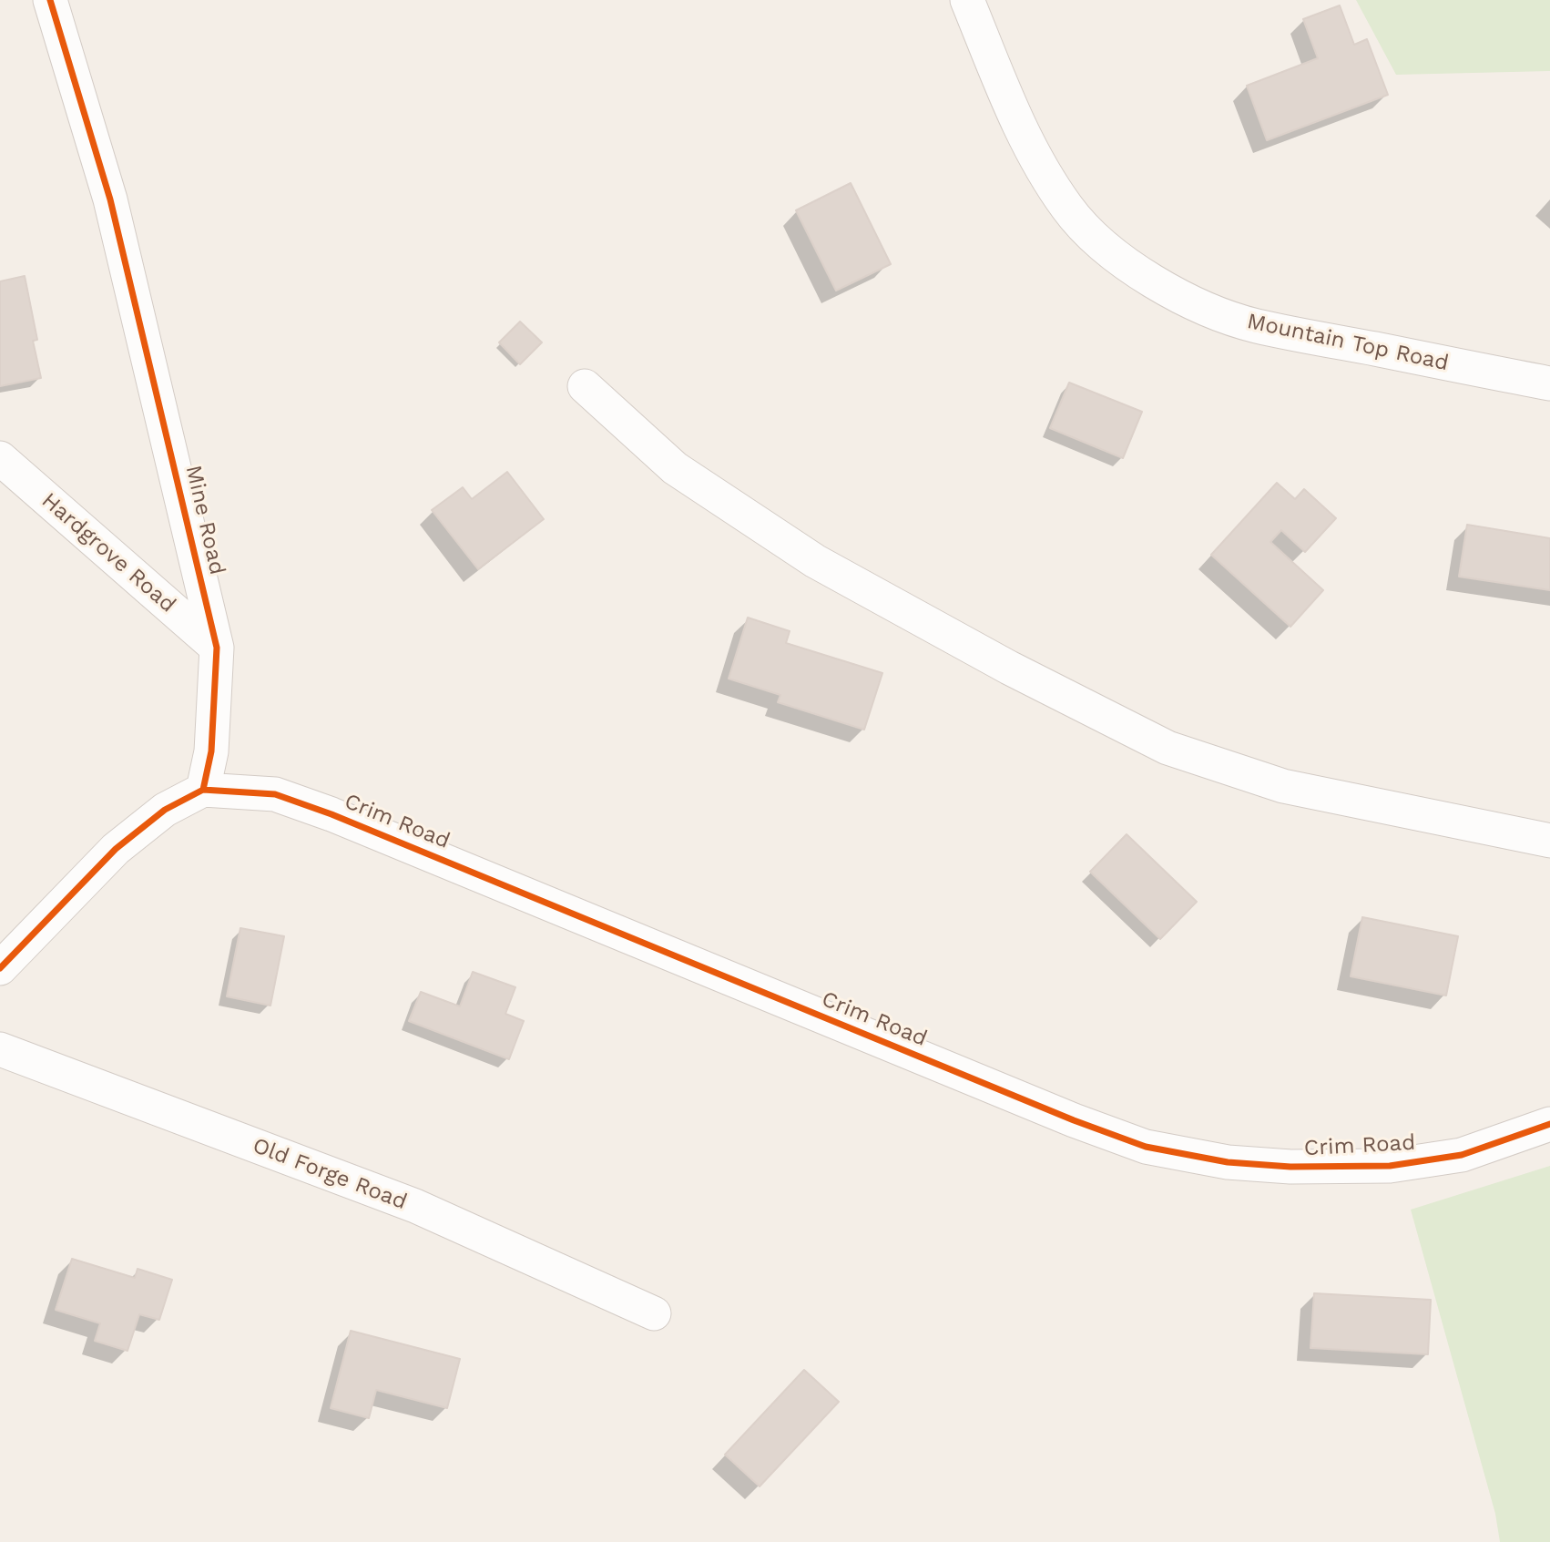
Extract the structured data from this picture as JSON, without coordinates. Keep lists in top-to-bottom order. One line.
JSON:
{"streets":{"street":["Mountain Top Road","Mine Road","Hardgrove Road","Crim Road","Old Forge Road"]},"crossings":[["Mine Road","Hardgrove Road"],["Mine Road","Crim Road"]]}
